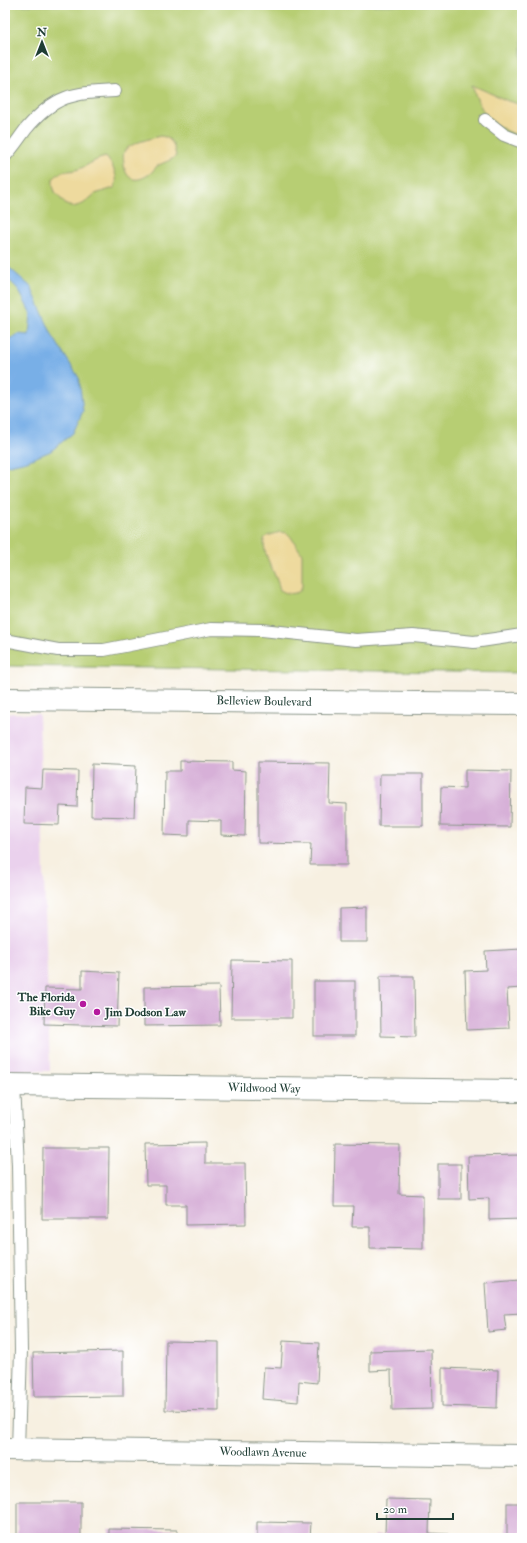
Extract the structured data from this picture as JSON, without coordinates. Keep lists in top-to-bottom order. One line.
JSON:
{"streets":{"street":["Belleview Boulevard","Wildwood Way","Woodlawn Avenue"]},"places":["The Florida Bike Guy","Jim Dodson Law"],"scale_bar":"20 m","north":"top"}
